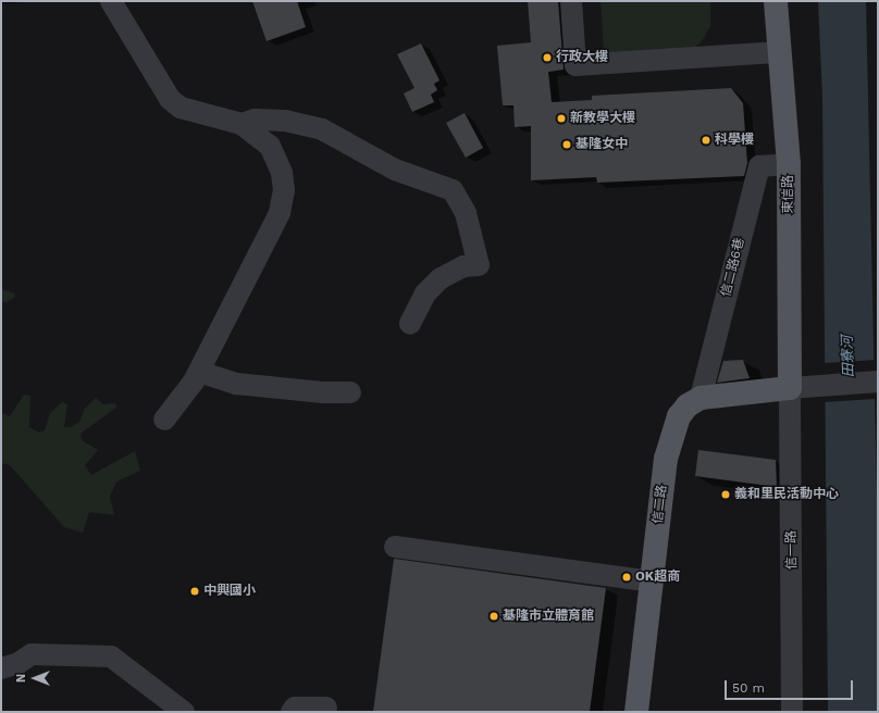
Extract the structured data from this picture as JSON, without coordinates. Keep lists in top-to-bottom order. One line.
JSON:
{"streets":{"main road":["東信路","信二路"],"street":["信二路6巷","信一路"]},"crossings":[["東信路","信二路6巷"],["東信路","信一路"],["信二路6巷","信二路"]],"water":["田寮河"],"places":["行政大樓","新教學大樓","科學樓","基隆女中","義和里民活動中心","OK超商","中興國小","基隆市立體育館"],"scale_bar":"50 m","north":"left"}
